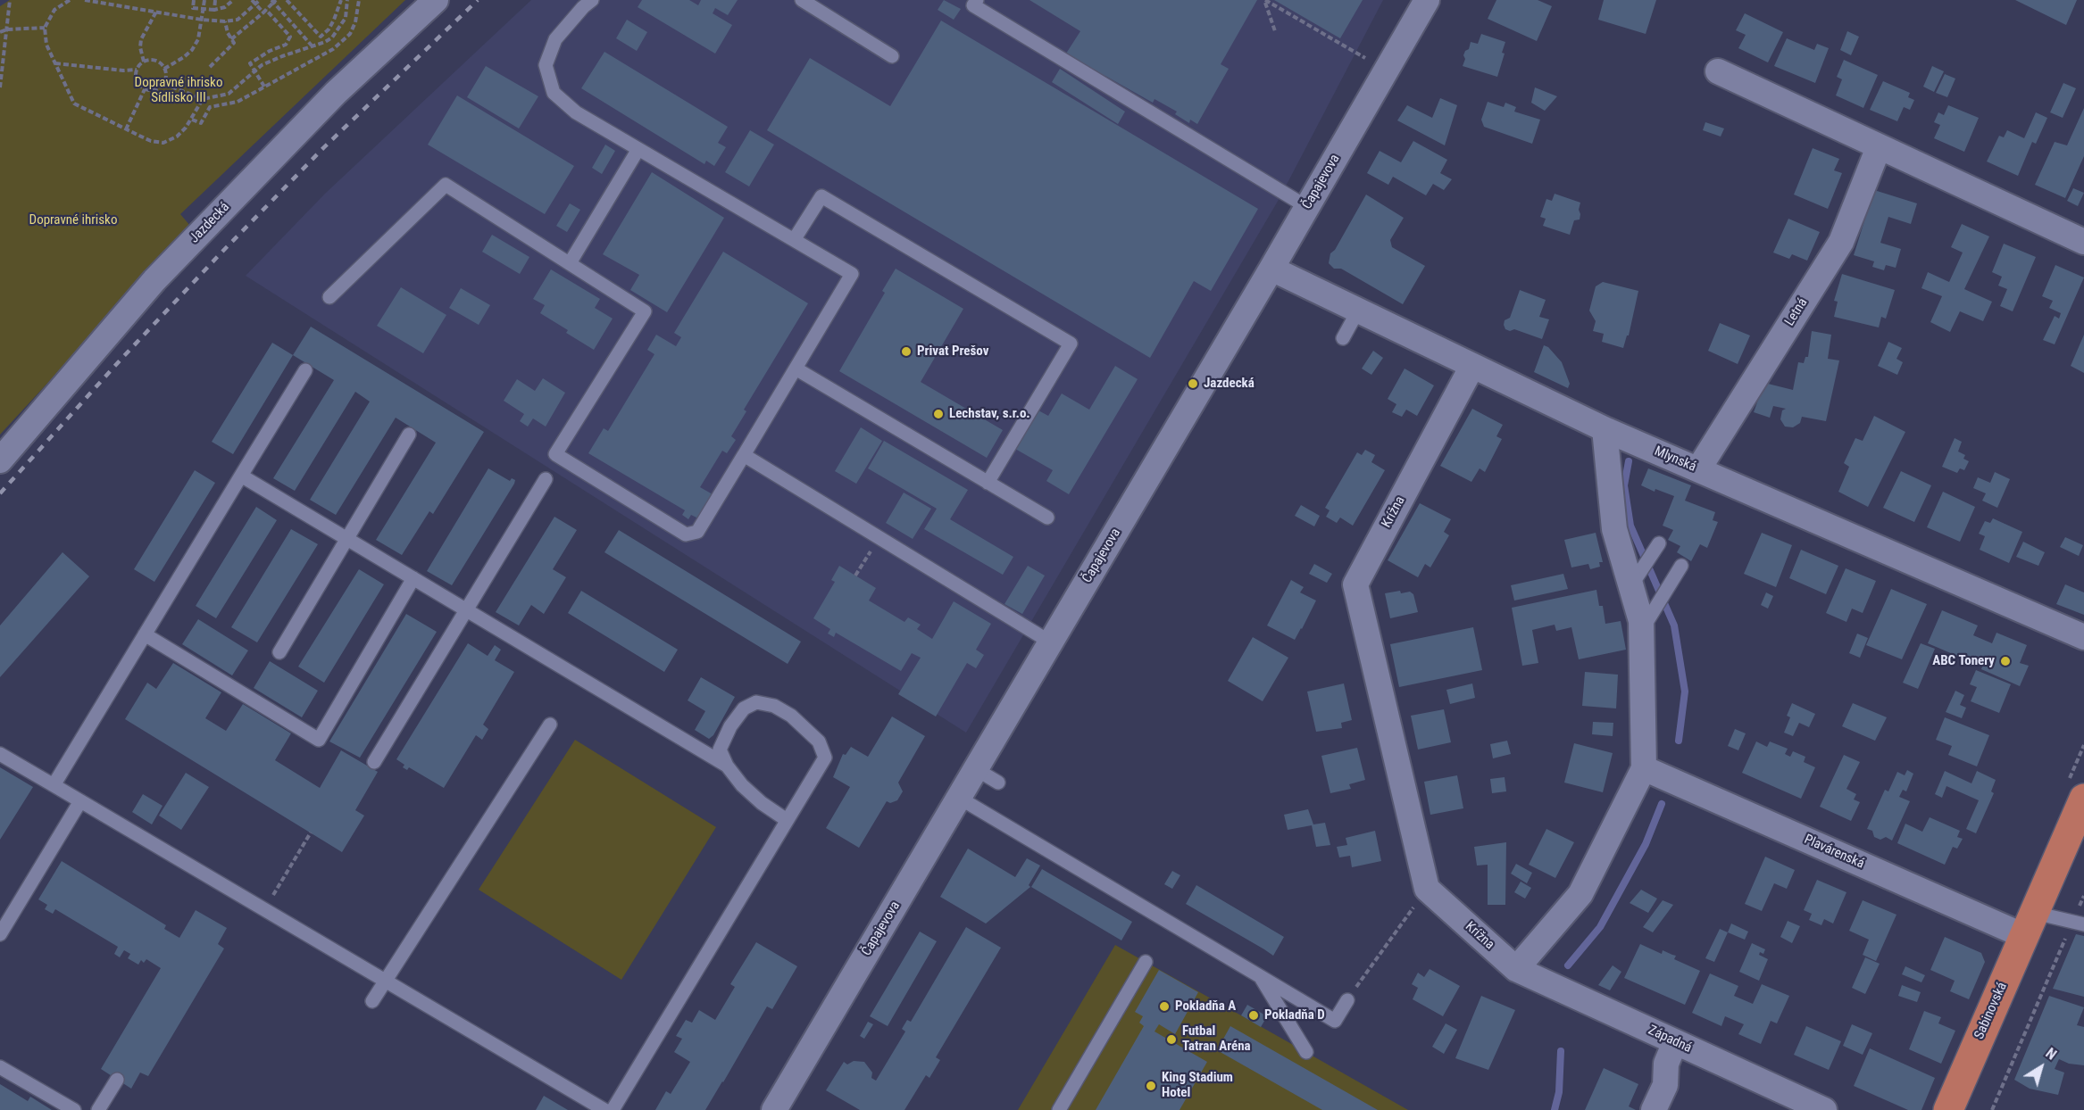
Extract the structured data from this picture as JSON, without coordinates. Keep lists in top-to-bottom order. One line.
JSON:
{"streets":{"main road":["Sabinovská"],"street":["Čapajevova","Jazdecká","Letná","Mlynská","Krížna","Plavárenská","Západná"]},"crossings":[["Čapajevova","Mlynská"],["Letná","Mlynská"],["Mlynská","Krížna"],["Krížna","Západná"],["Plavárenská","Sabinovská"]],"parks":["Dopravné ihrisko Sídlisko III","Dopravné ihrisko"],"places":["Privat Prešov","Jazdecká","Lechstav, s.r.o.","ABC Tonery","Pokladňa A","Pokladňa D","Futbal Tatran Aréna","King Stadium Hotel"],"north":"top right"}
